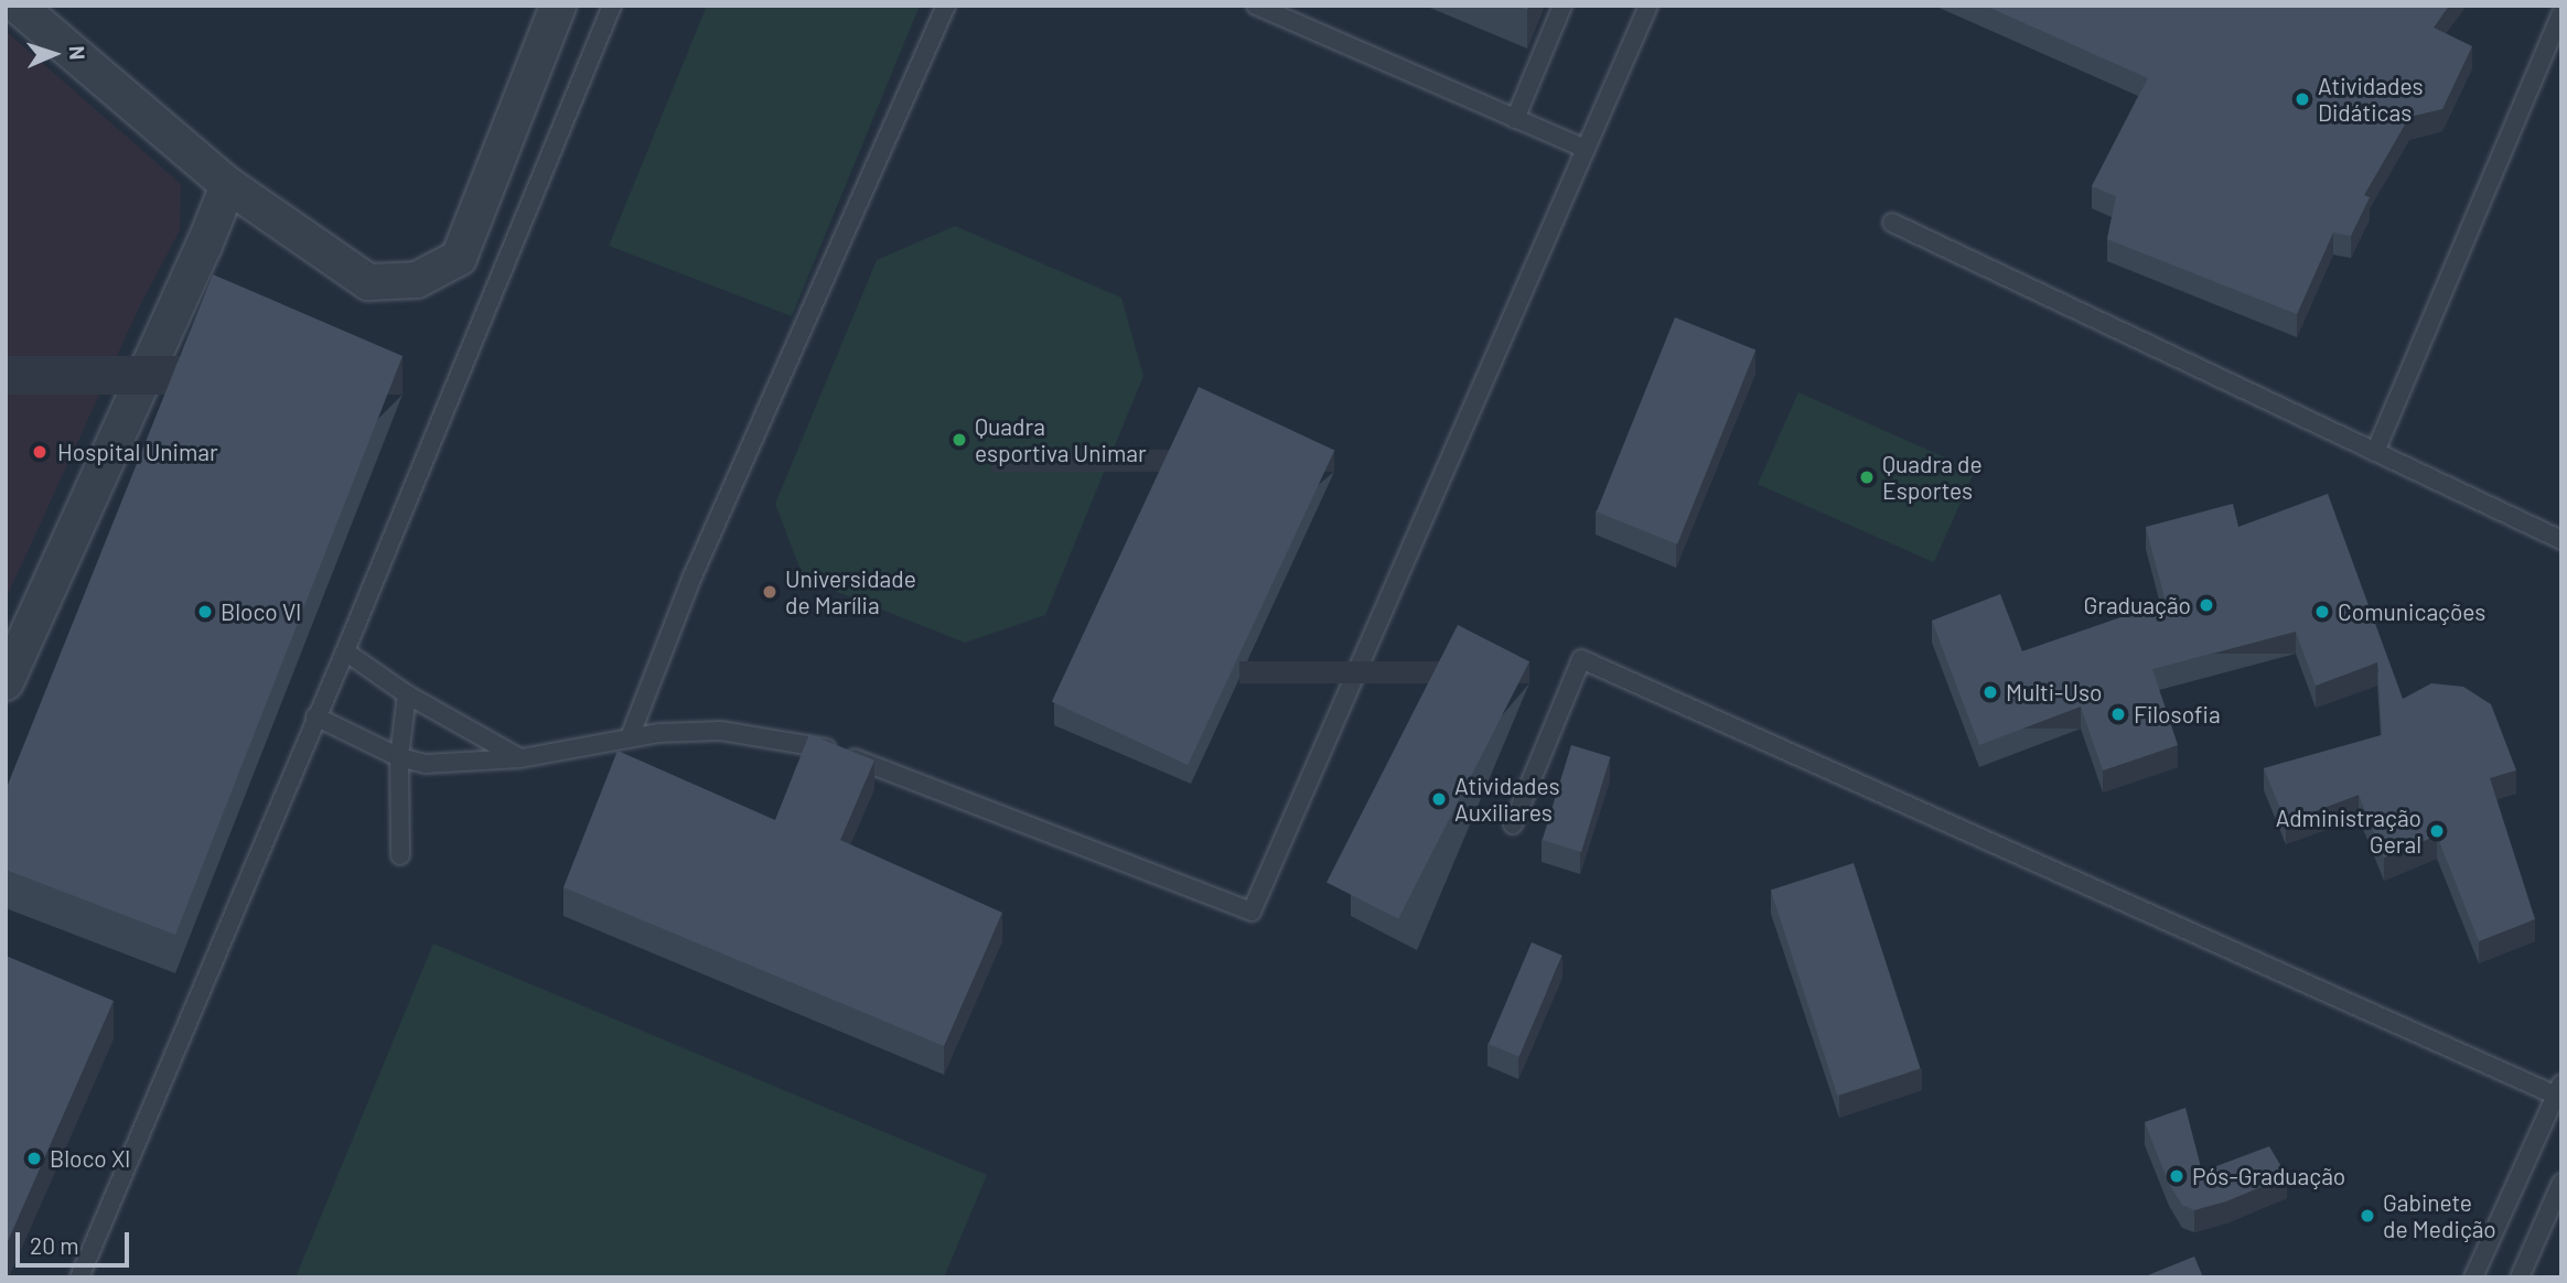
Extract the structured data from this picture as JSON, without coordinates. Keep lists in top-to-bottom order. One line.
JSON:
{"places":["Atividades Didáticas","Quadra esportiva Unimar","Hospital Unimar","Quadra de Esportes","Universidade de Marília","Graduação","Bloco Vl","Comunicações","Multi-Uso","Filosofia","Atividades Auxiliares","Administração Geral","Bloco Xl","Pós-Graduação","Gabinete de Medição"],"scale_bar":"20 m","north":"right"}
